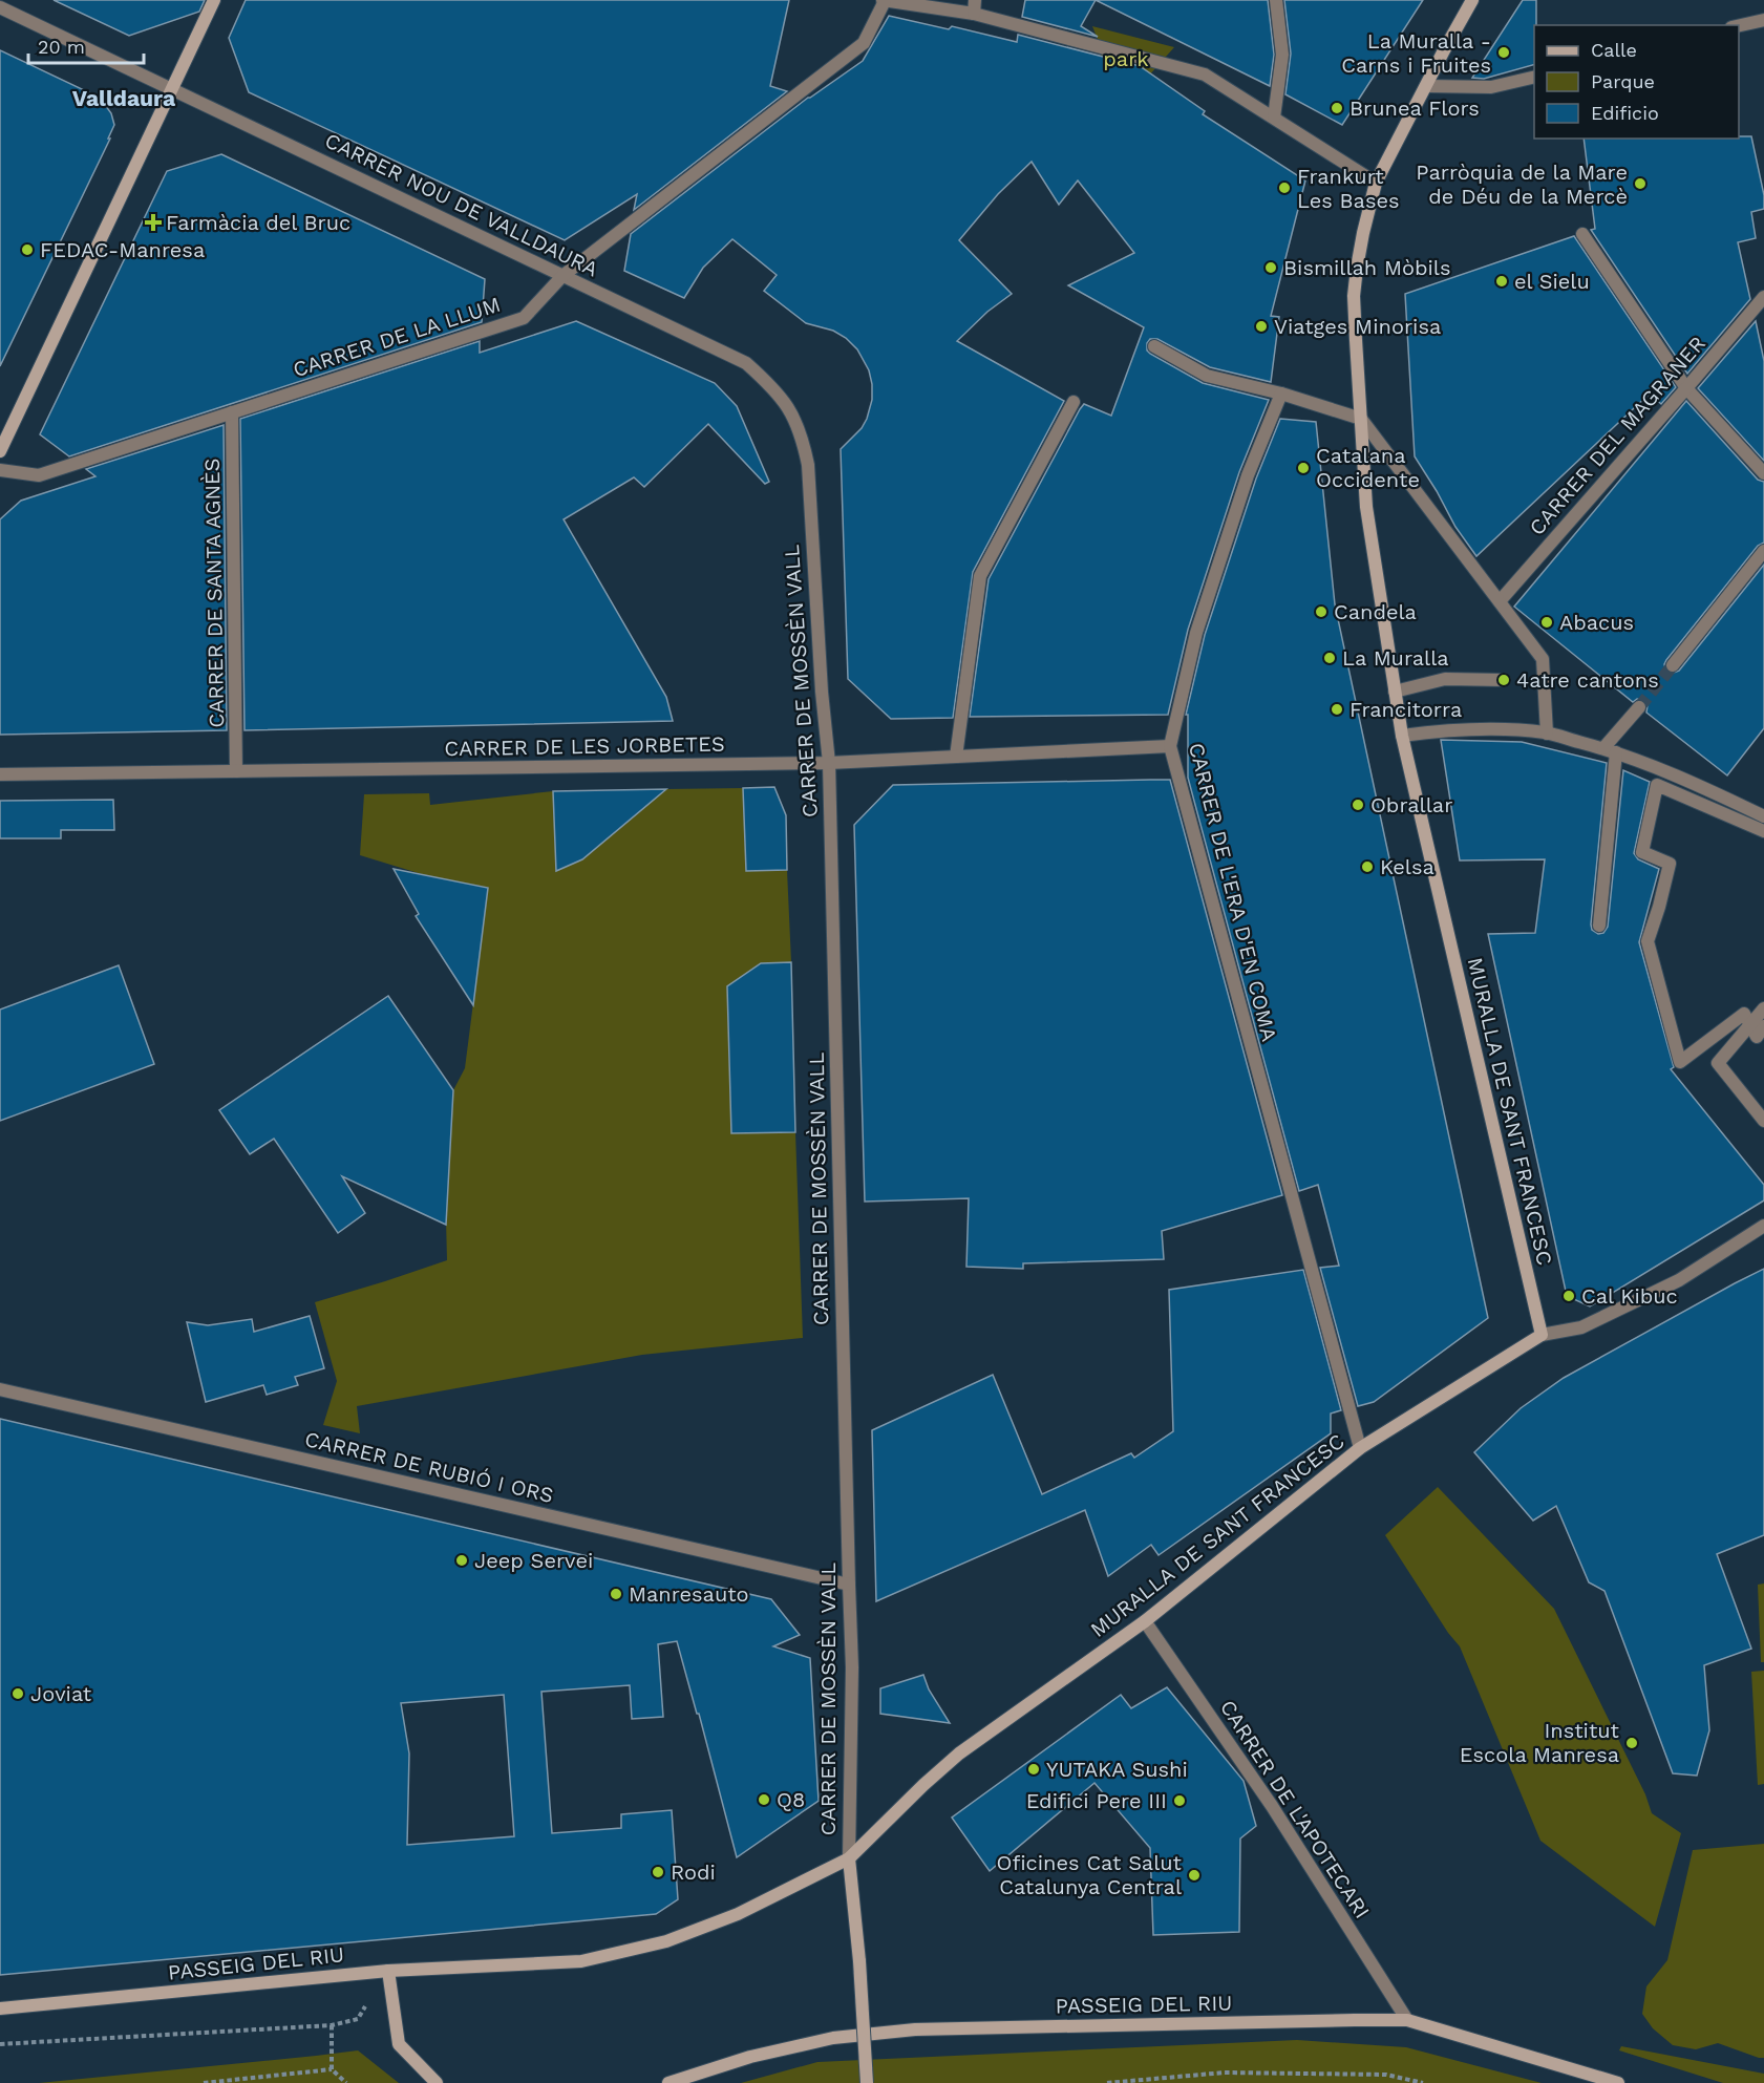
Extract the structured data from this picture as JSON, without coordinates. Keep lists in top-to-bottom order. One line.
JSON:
{"streets":{"street":["CARRER NOU DE VALLDAURA","CARRER DE LA LLUM","CARRER DEL MAGRANER","CARRER DE SANTA AGNÈS","CARRER DE MOSSÈN VALL","CARRER DE LES JORBETES","CARRER DE L'ERA D'EN COMA","MURALLA DE SANT FRANCESC","CARRER DE RUBIÓ I ORS","CARRER DE L'APOTECARI","PASSEIG DEL RIU"]},"crossings":[["CARRER NOU DE VALLDAURA","CARRER DE LA LLUM"],["CARRER NOU DE VALLDAURA","CARRER DE MOSSÈN VALL"],["CARRER DE LA LLUM","CARRER DE SANTA AGNÈS"],["CARRER DE SANTA AGNÈS","CARRER DE LES JORBETES"],["CARRER DE MOSSÈN VALL","CARRER DE LES JORBETES"],["CARRER DE MOSSÈN VALL","MURALLA DE SANT FRANCESC"],["CARRER DE MOSSÈN VALL","CARRER DE RUBIÓ I ORS"],["CARRER DE LES JORBETES","CARRER DE L'ERA D'EN COMA"],["CARRER DE L'ERA D'EN COMA","MURALLA DE SANT FRANCESC"],["MURALLA DE SANT FRANCESC","CARRER DE L'APOTECARI"],["MURALLA DE SANT FRANCESC","PASSEIG DEL RIU"],["CARRER DE L'APOTECARI","PASSEIG DEL RIU"]],"districts":["Valldaura"],"parks":["park"],"places":{"other":["La Muralla - Carns i Fruites","Brunea Flors","Parròquia de la Mare de Déu de la Mercè","Frankurt Les Bases","FEDAC-Manresa","Bismillah Mòbils","el Sielu","Viatges Minorisa","Catalana Occidente","Candela","Abacus","La Muralla","4atre cantons","Francitorra","Obrallar","Kelsa","Cal Kibuc","Jeep Servei","Manresauto","Joviat","Institut Escola Manresa","YUTAKA Sushi","Q8","Edifici Pere III","Rodi","Oficines Cat Salut Catalunya Central"],"health":["Farmàcia del Bruc"]},"legend":["Calle","Parque","Edificio"],"scale_bar":"20 m"}
